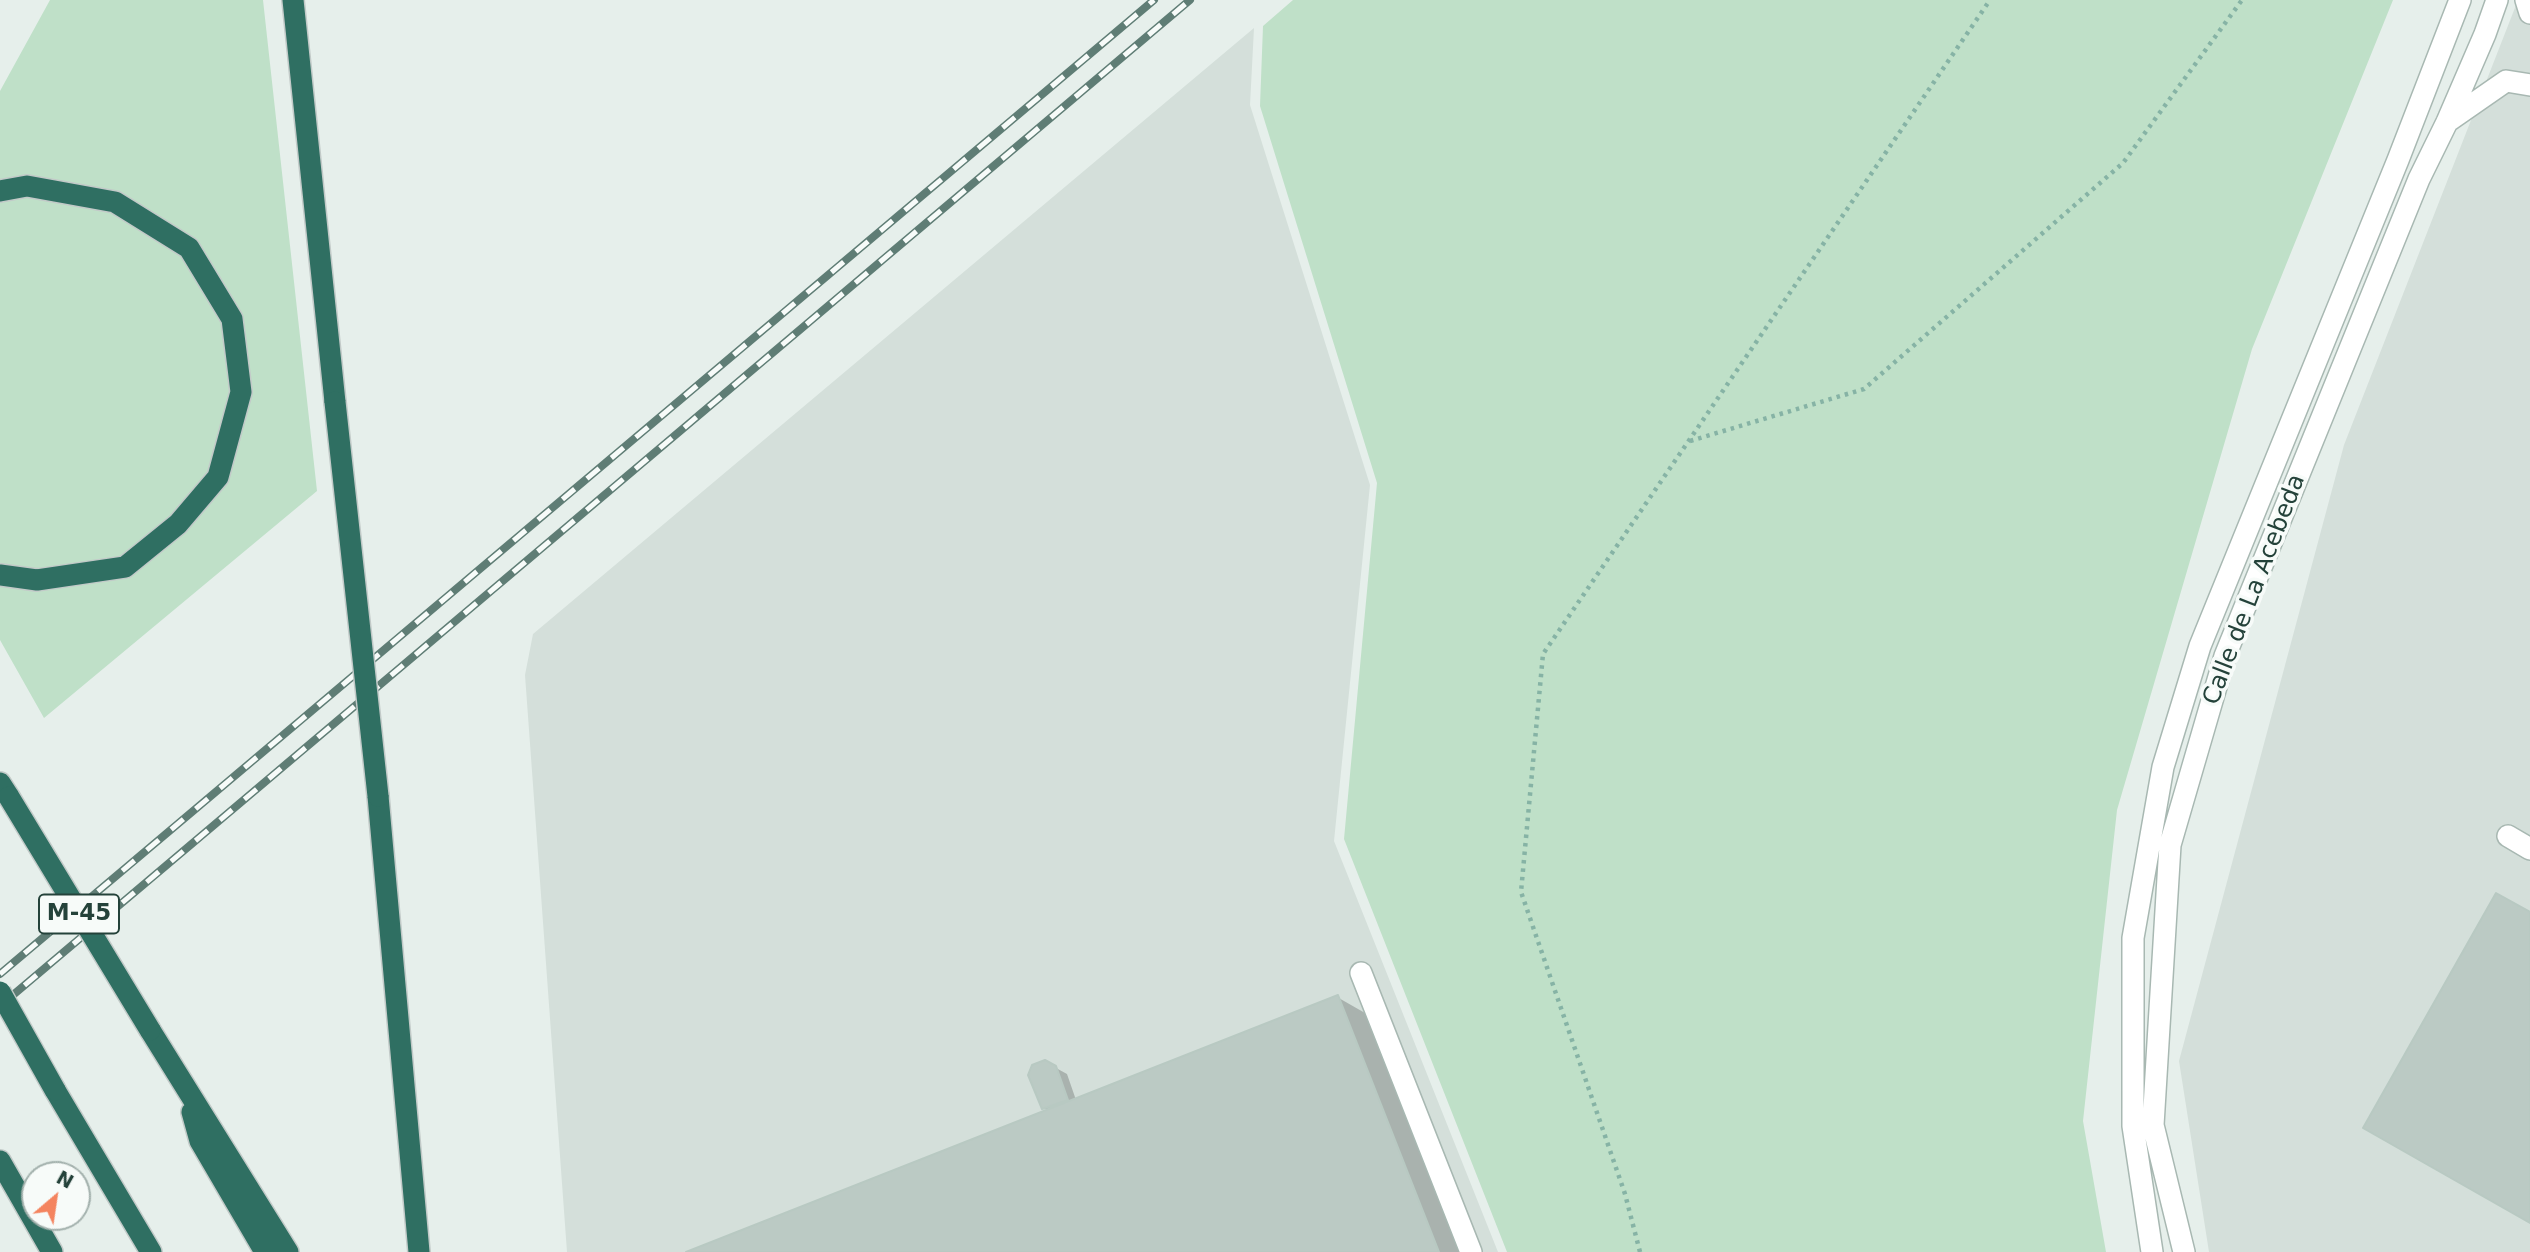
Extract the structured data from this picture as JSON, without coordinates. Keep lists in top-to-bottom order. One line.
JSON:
{"streets":{"highway":["M-45"],"street":["Calle de La Acebeda"]},"north":"top right"}
